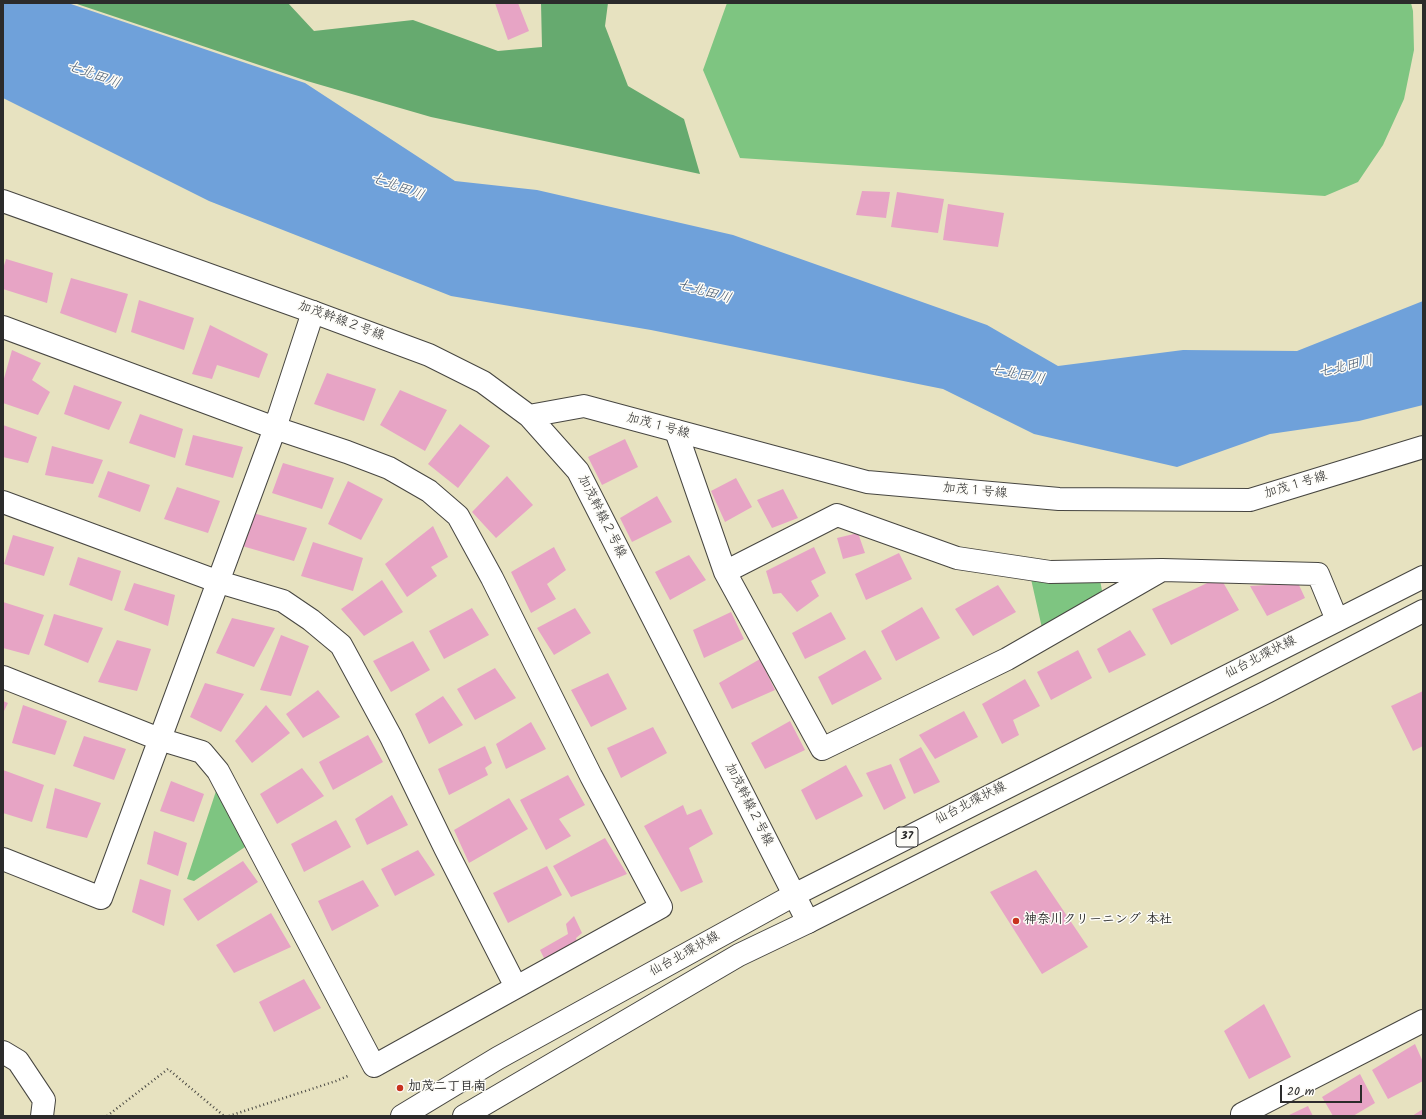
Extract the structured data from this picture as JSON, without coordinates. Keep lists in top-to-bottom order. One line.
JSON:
{"streets":{"street":["加茂幹線２号線","加茂１号線","仙台北環状線","37"]},"crossings":[["加茂幹線２号線","加茂１号線"],["加茂幹線２号線","仙台北環状線"]],"water":["七北田川"],"places":["神奈川クリーニング 本社","加茂二丁目南"],"scale_bar":"20 m"}
